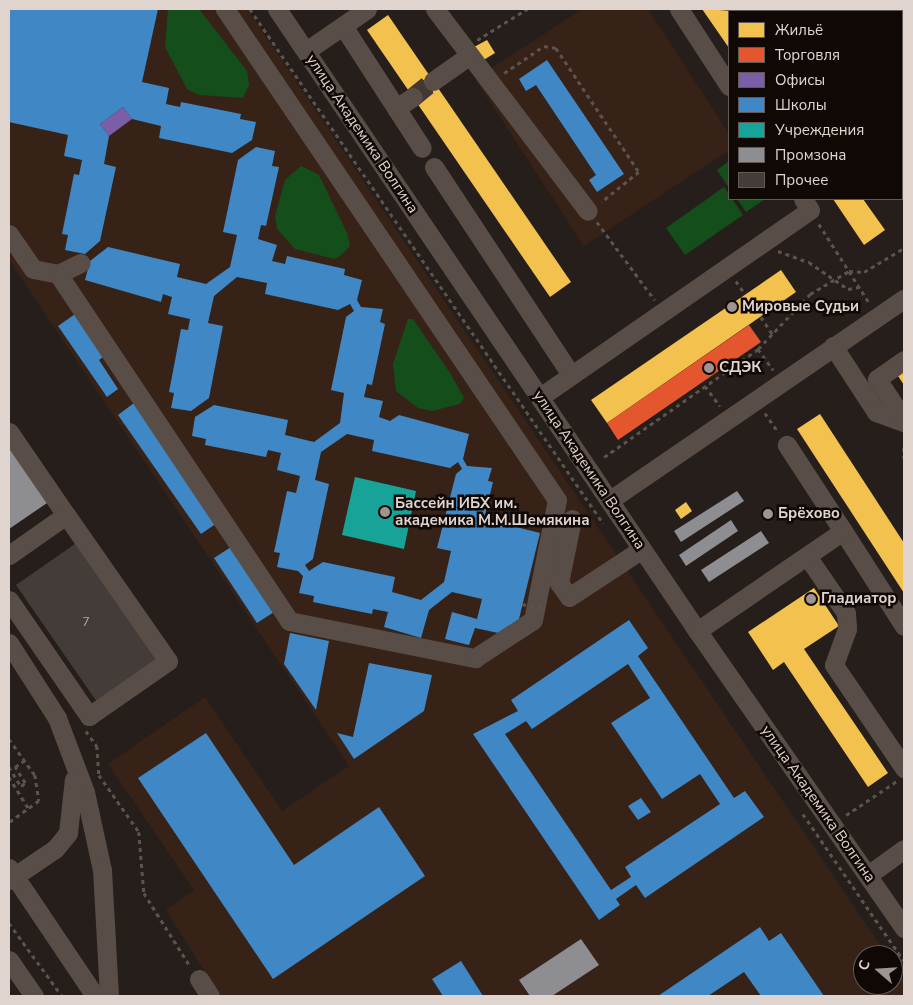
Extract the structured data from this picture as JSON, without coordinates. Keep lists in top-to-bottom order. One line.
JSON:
{"streets":{"street":["улица Академика Волгина"]},"places":["Мировые Судьи","СДЭК","Бассейн ИБХ им. академика М.М.Шемякина","Брёхово","Гладиатор"],"house_numbers":["7"],"legend":["Жильё","Торговля","Офисы","Школы","Учреждения","Промзона","Прочее"],"north":"left"}
